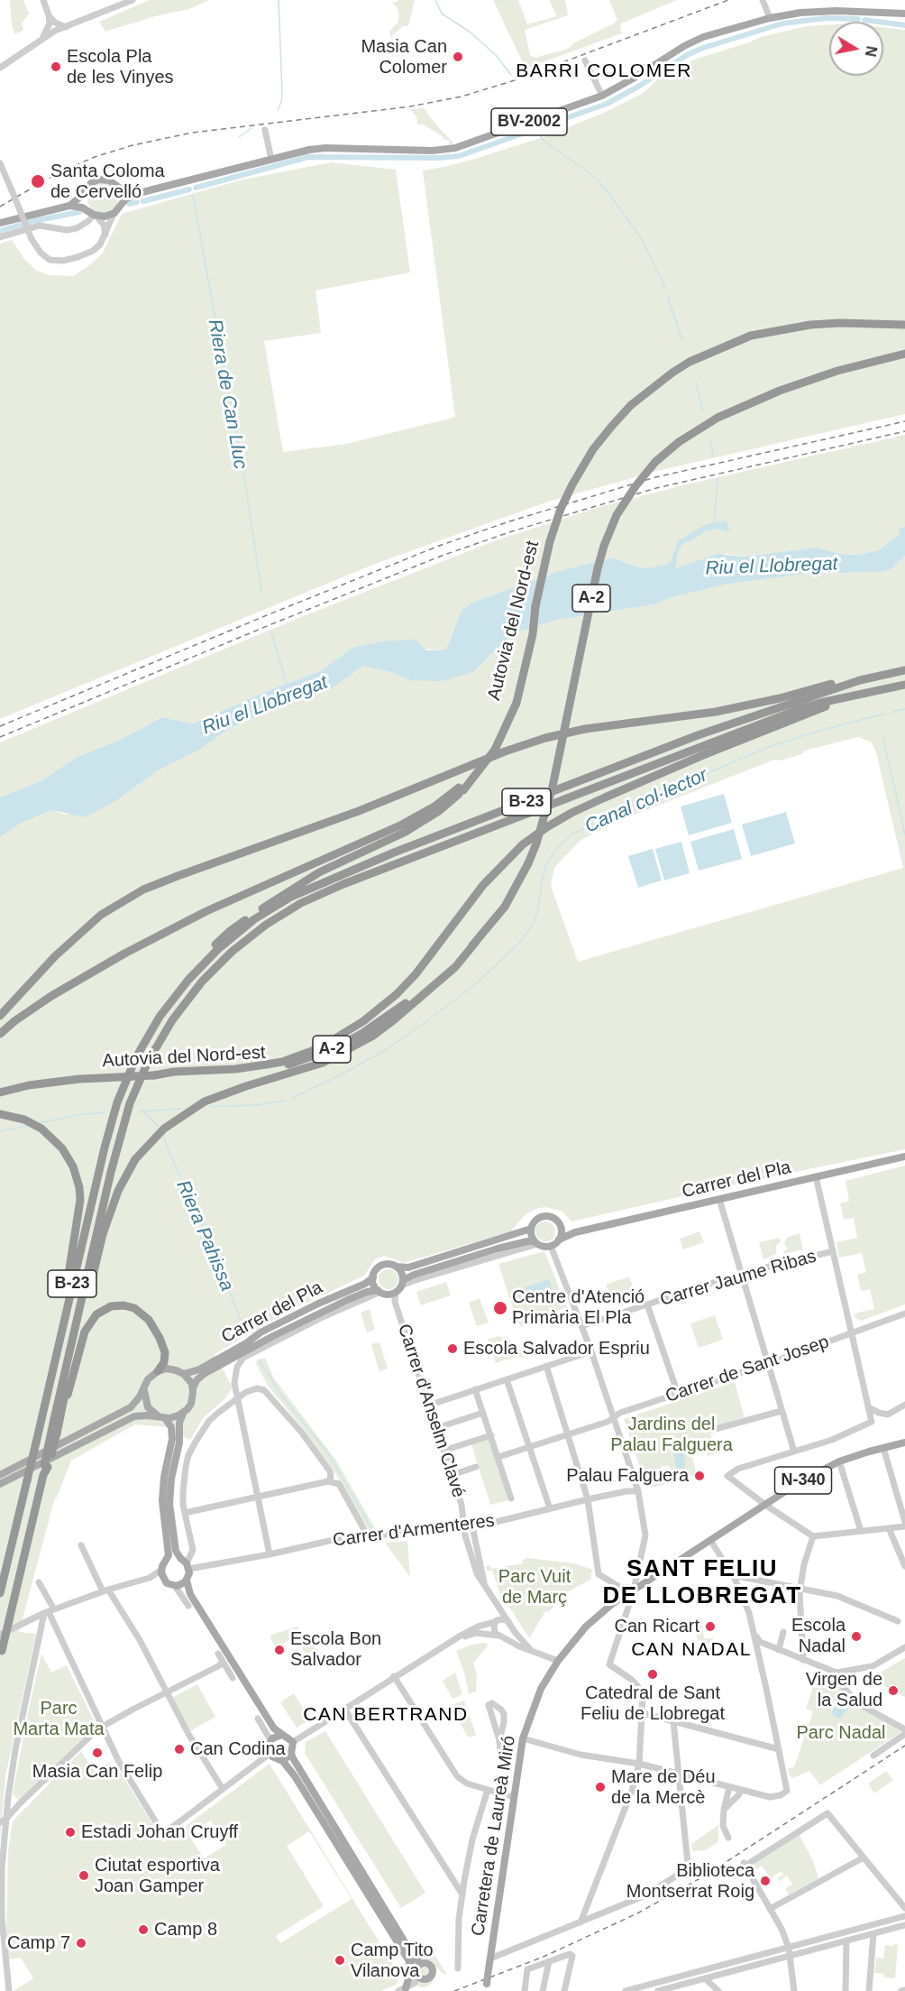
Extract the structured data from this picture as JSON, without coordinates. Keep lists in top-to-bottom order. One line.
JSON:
{"streets":{"highway":["A-2","Autovia del Nord-est","B-23"],"main road":["BV-2002","Carrer del Pla","N-340","Carretera de Laureà Miró"],"street":["Carrer Jaume Ribas","Carrer de Sant Josep","Carrer d'Anselm Clavé","Carrer d'Armenteres"]},"crossings":[["A-2","Autovia del Nord-est"],["A-2","B-23"],["Carrer del Pla","Carrer d'Anselm Clavé"],["Carrer d'Anselm Clavé","Carrer d'Armenteres"]],"districts":["BARRI COLOMER","SANT FELIU DE LLOBREGAT","CAN NADAL","CAN BERTRAND"],"water":["Riera de Can Lluc","Riu el Llobregat","Canal col·lector","Riera Pahissa"],"parks":["Jardins del Palau Falguera","Parc Vuit de Març","Parc Marta Mata","Parc Nadal"],"places":["Masia Can Colomer","Escola Pla de les Vinyes","Santa Coloma de Cervelló","Centre d'Atenció Primària El Pla","Escola Salvador Espriu","Palau Falguera","Can Ricart","Escola Nadal","Escola Bon Salvador","Catedral de Sant Feliu de Llobregat","Virgen de la Salud","Can Codina","Masia Can Felip","Mare de Déu de la Mercè","Estadi Johan Cruyff","Ciutat esportiva Joan Gamper","Biblioteca Montserrat Roig","Camp 8","Camp 7","Camp Tito Vilanova"],"north":"right"}
